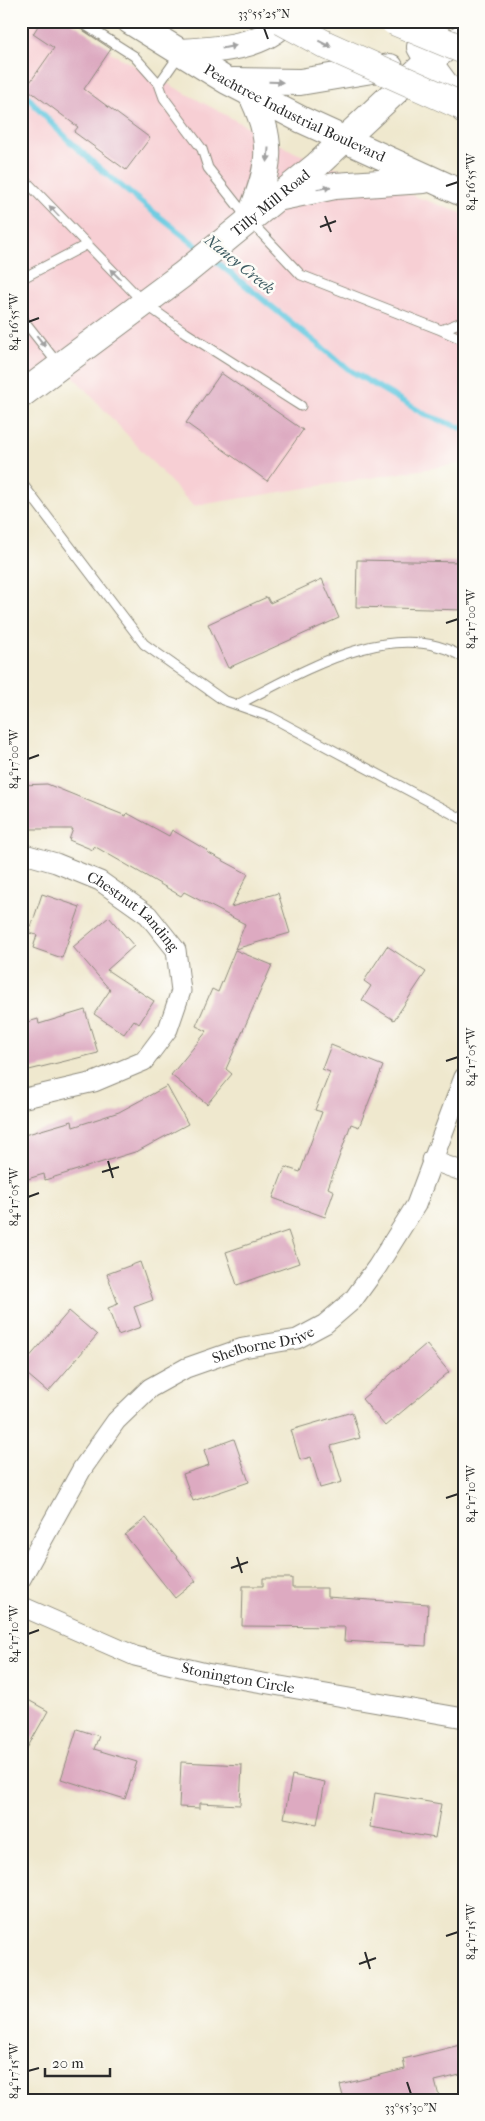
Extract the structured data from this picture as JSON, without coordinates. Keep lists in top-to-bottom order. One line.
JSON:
{"streets":{"main road":["Peachtree Industrial Boulevard","Tilly Mill Road"],"street":["Chestnut Landing","Shelborne Drive","Stonington Circle"]},"crossings":[["Peachtree Industrial Boulevard","Tilly Mill Road"]],"water":["Nancy Creek"],"scale_bar":"20 m","coordinates":["33°55'25\"N","84°16'55\"W","84°17'00\"W","84°17'05\"W","84°17'10\"W","84°17'15\"W","33°55'30\"N"]}
